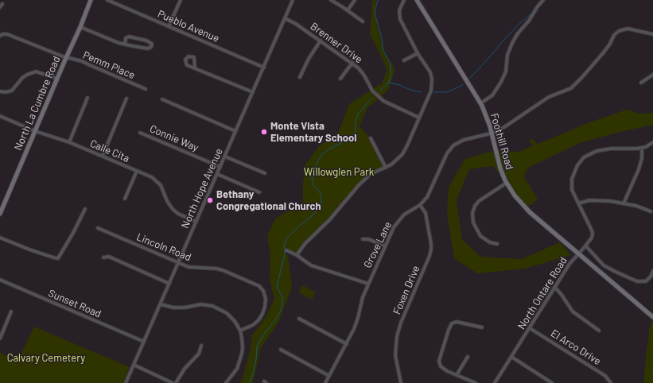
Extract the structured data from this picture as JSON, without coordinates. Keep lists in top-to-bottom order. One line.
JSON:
{"streets":{"main road":["North La Cumbre Road","Foothill Road"],"street":["Pueblo Avenue","Brenner Drive","Pemm Place","Connie Way","Calle Cita","North Hope Avenue","Grove Lane","Lincoln Road","Foxen Drive","North Ontare Road","Sunset Road","El Arco Drive"]},"crossings":[["Pueblo Avenue","North Hope Avenue"],["Brenner Drive","North Hope Avenue"],["Pemm Place","North La Cumbre Road"],["North La Cumbre Road","Calle Cita"],["Connie Way","North Hope Avenue"],["Foothill Road","Grove Lane"],["Foothill Road","North Ontare Road"],["Calle Cita","North Hope Avenue"],["North Hope Avenue","Lincoln Road"],["North Hope Avenue","Sunset Road"],["Grove Lane","Foxen Drive"],["North Ontare Road","El Arco Drive"]],"parks":["Willowglen Park","Calvary Cemetery"],"places":["Monte Vista Elementary School","Bethany Congregational Church"]}
